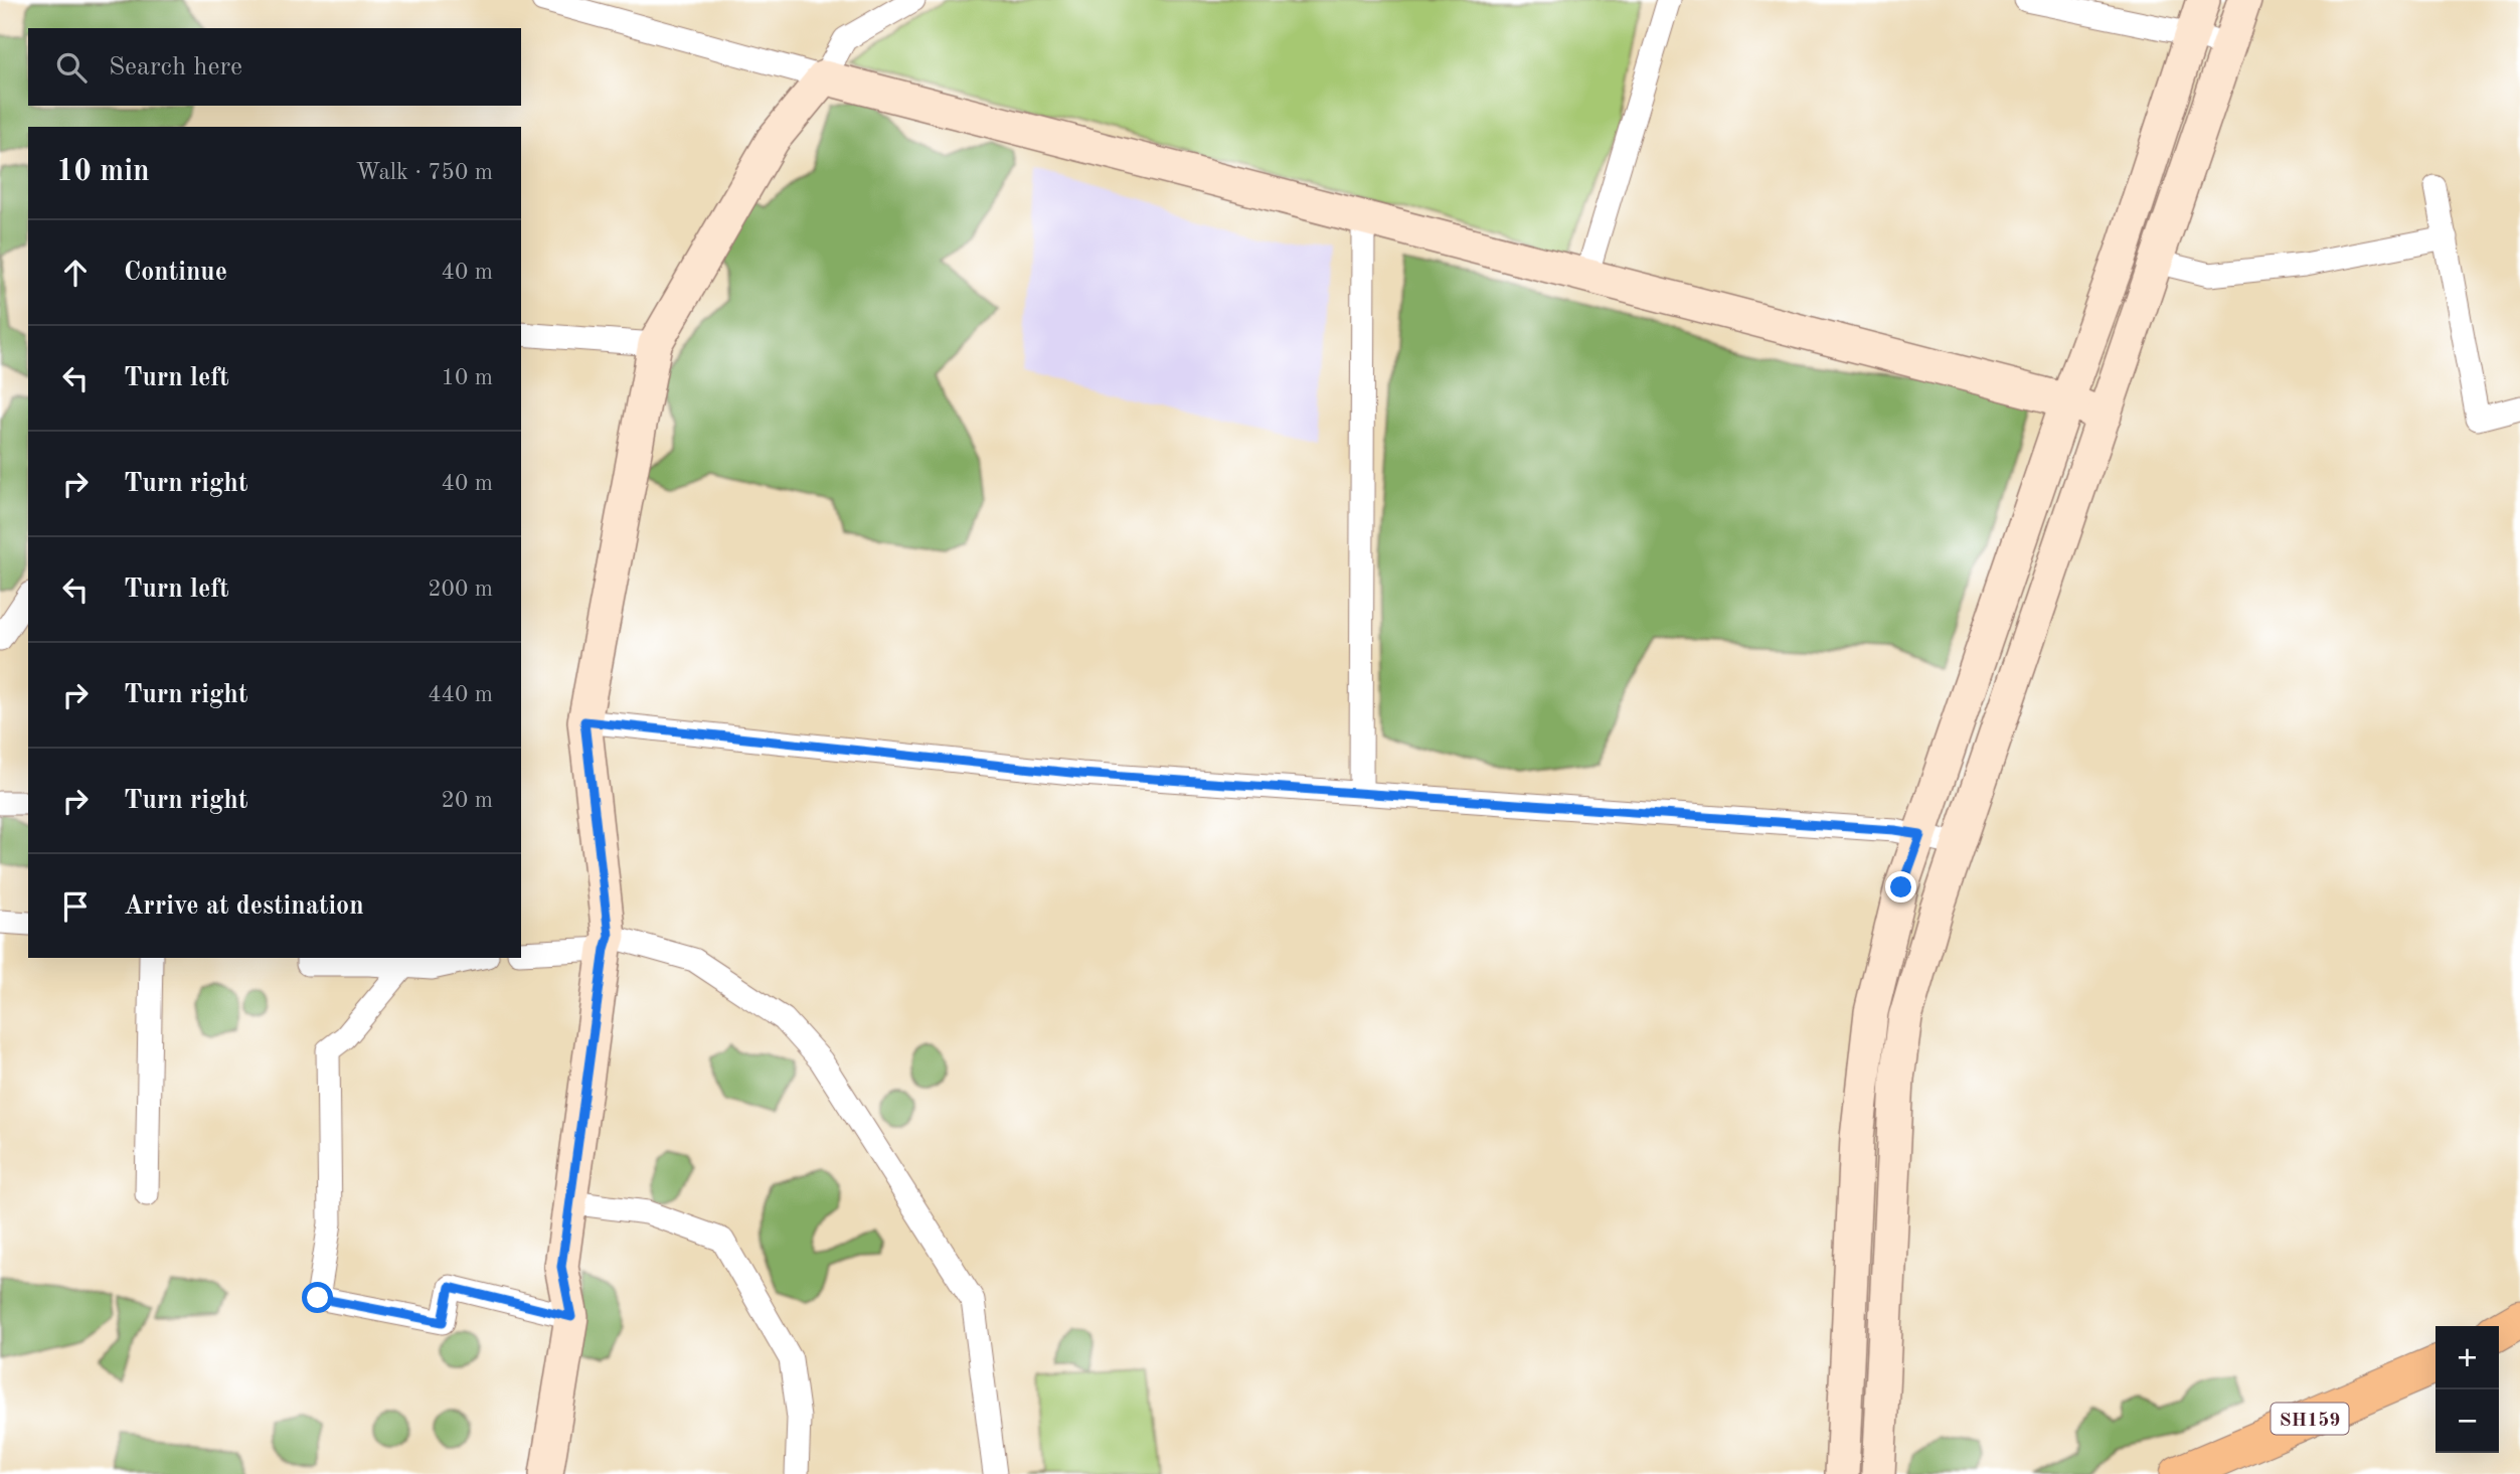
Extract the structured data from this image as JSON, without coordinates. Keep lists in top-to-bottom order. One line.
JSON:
{"streets":{"main road":["SH159"]},"page":{"search":"Search here","heading":["10 min","Walk · 750 m"],"list":[["Continue","40 m"],["Turn left","10 m"],["Turn right","40 m"],["Turn left","200 m"],["Turn right","440 m"],["Turn right","20 m"],"Arrive at destination"],"map_buttons":["+","−"]}}
